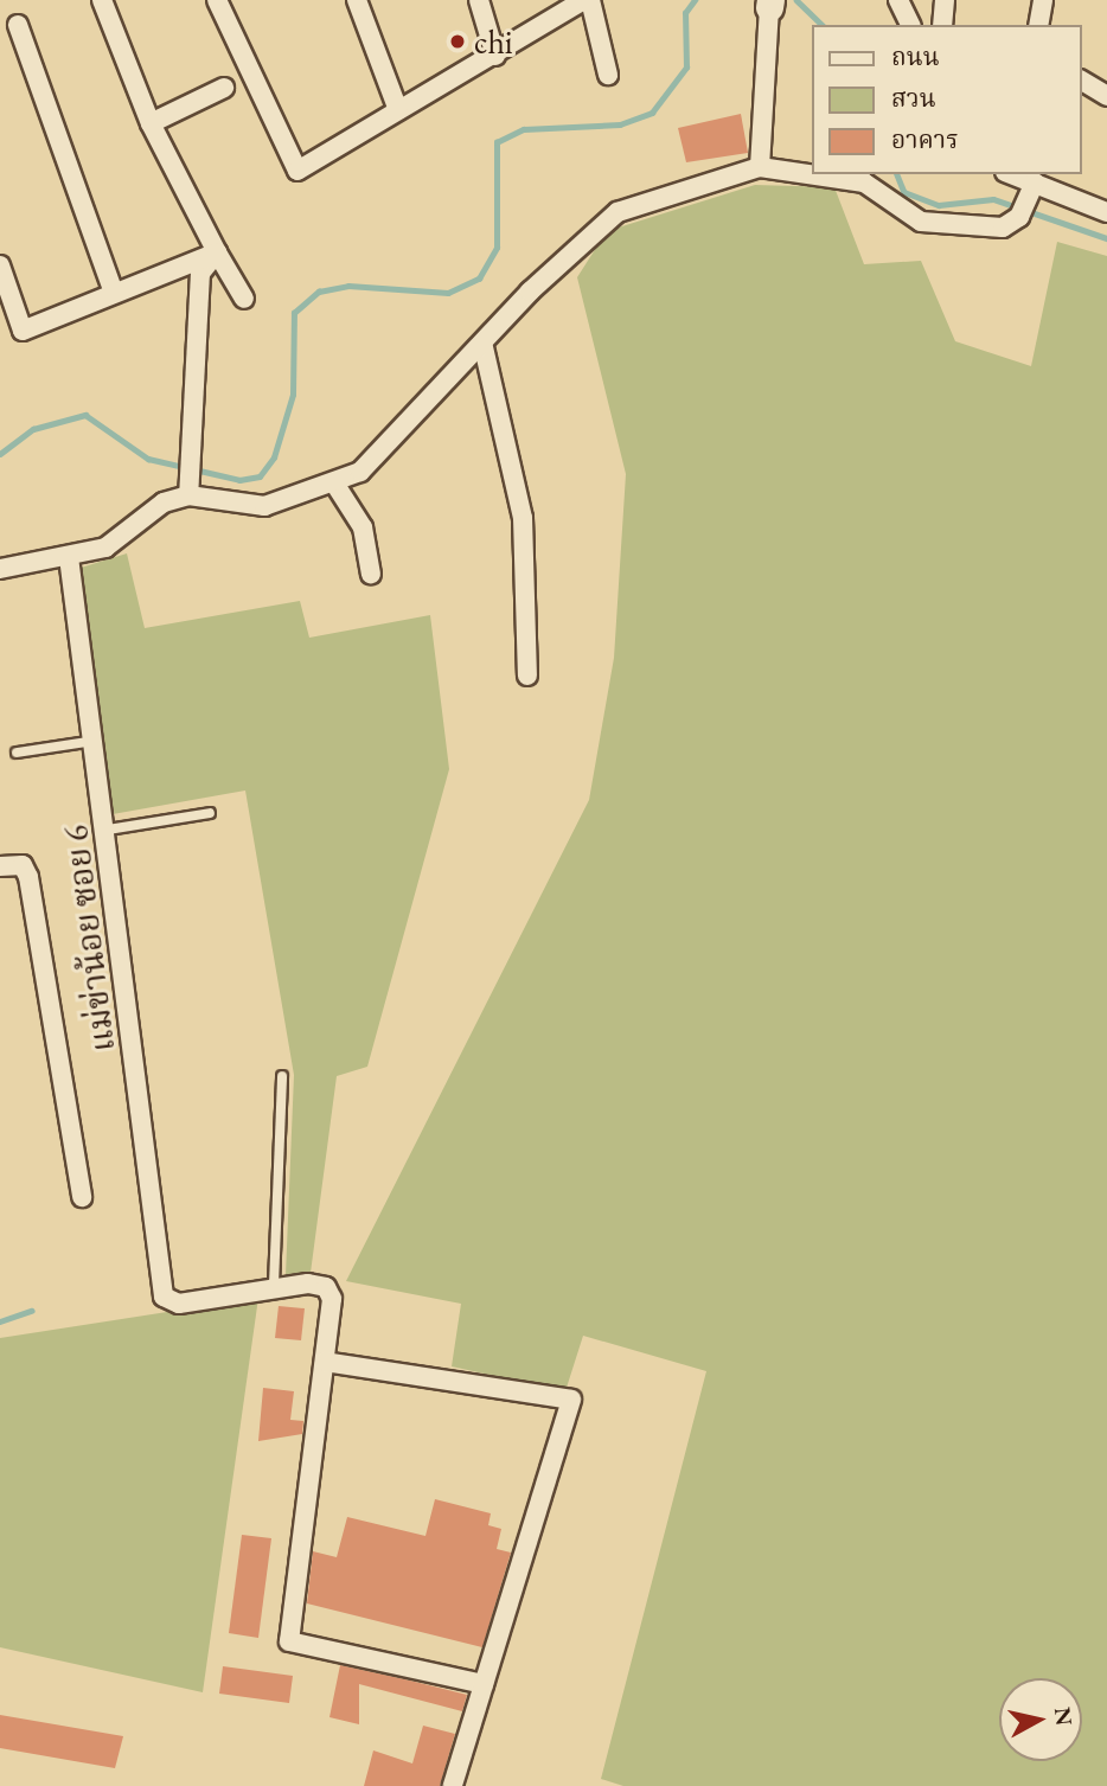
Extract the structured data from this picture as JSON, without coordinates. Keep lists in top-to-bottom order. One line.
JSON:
{"streets":{"street":["แม่ข่าน้อย ซอย 6"]},"places":["chi"],"legend":["ถนน","สวน","อาคาร"],"north":"right"}
